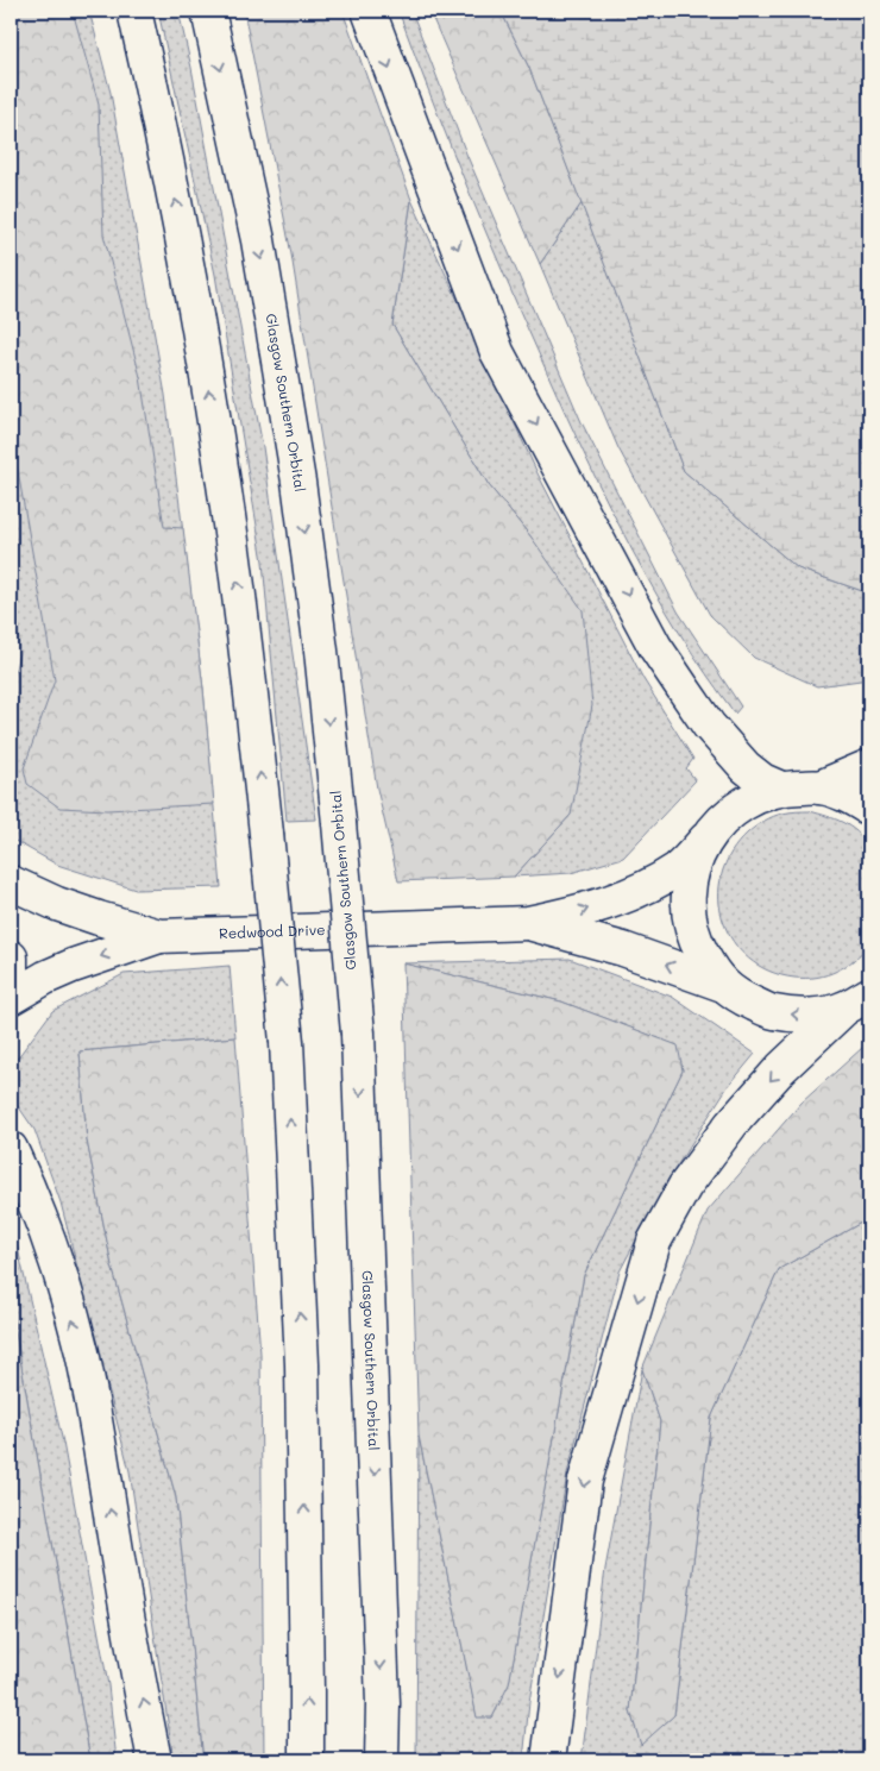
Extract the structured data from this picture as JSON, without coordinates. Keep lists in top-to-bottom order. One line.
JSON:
{"streets":{"main road":["Glasgow Southern Orbital","Redwood Drive"]}}
